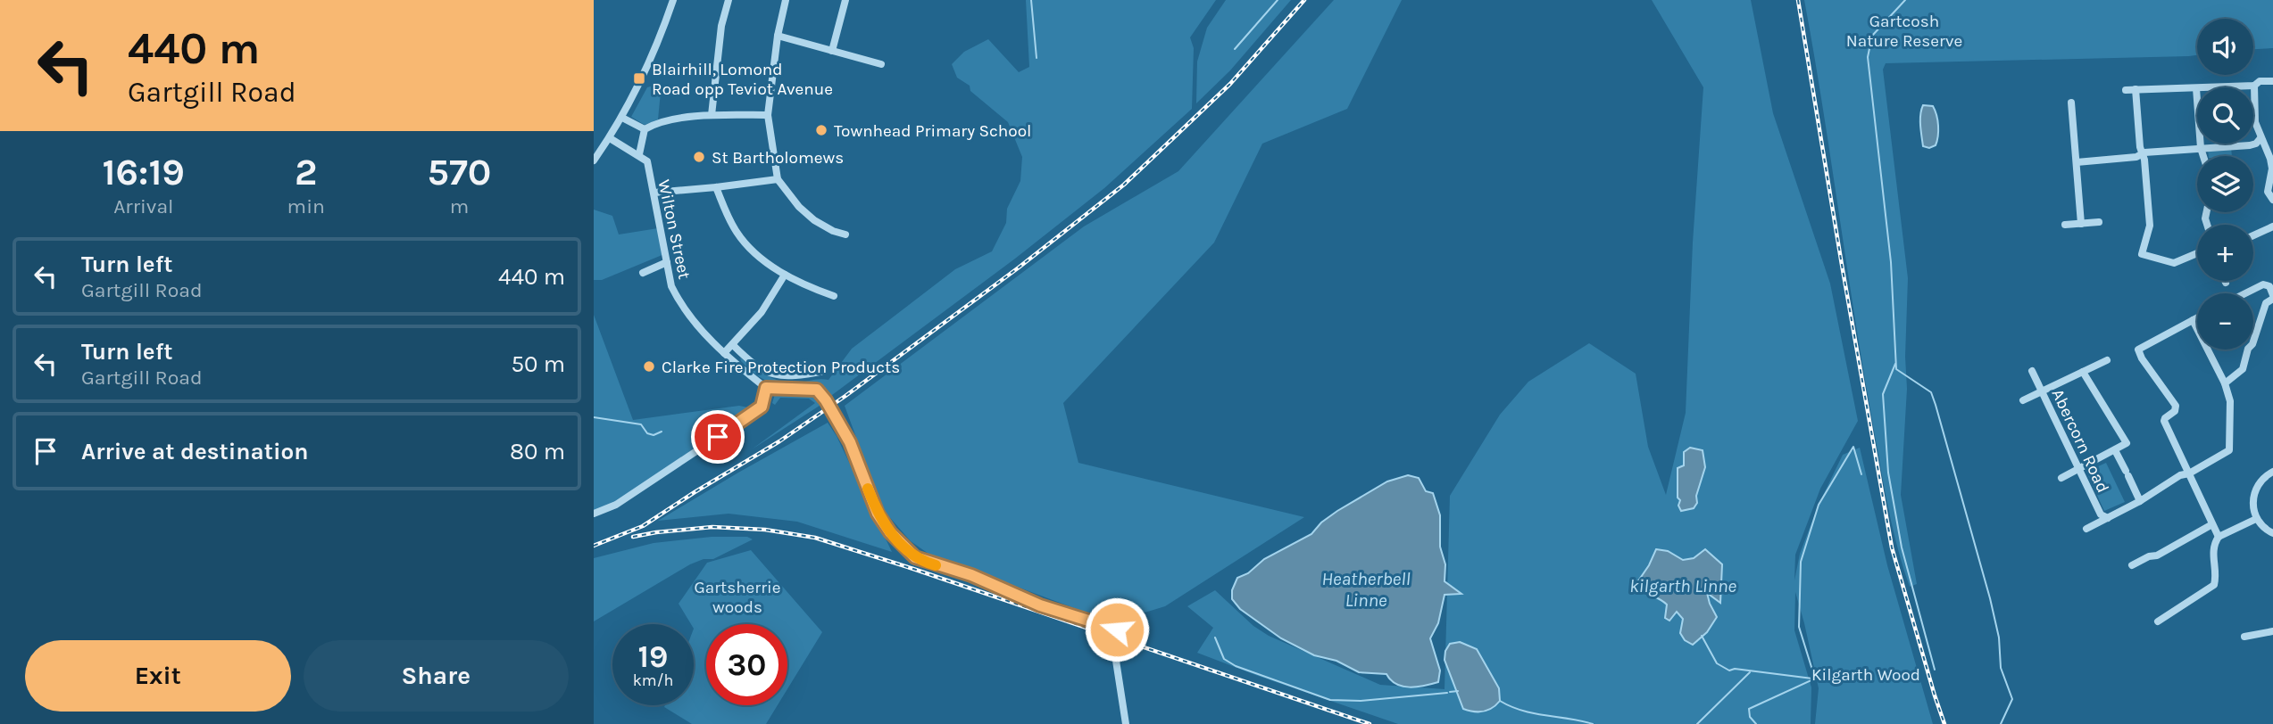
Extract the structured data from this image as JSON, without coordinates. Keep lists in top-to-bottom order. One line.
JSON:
{"streets":{"street":["Wilton Street","Abercorn Road"]},"water":["Heatherbell Linne","kilgarth Linne"],"parks":["Gartcosh Nature Reserve","Gartsherrie woods","Kilgarth Wood"],"places":{"transit":["Blairhill, Lomond Road opp Teviot Avenue"],"other":["Townhead Primary School","St Bartholomews","Clarke Fire Protection Products"]},"page":{"turn":["440 m","Gartgill Road"],"map_buttons":["+","−"],"eta":["16:19","Arrival","2","min","570","m"],"list":[{"name":"Turn left","note":"Gartgill Road","value":"440 m"},{"name":"Turn left","note":"Gartgill Road","value":"50 m"},{"name":"Arrive at destination","value":"80 m"}],"speed":"19 km/h","limit":"30","buttons":["Exit","Share"]}}
